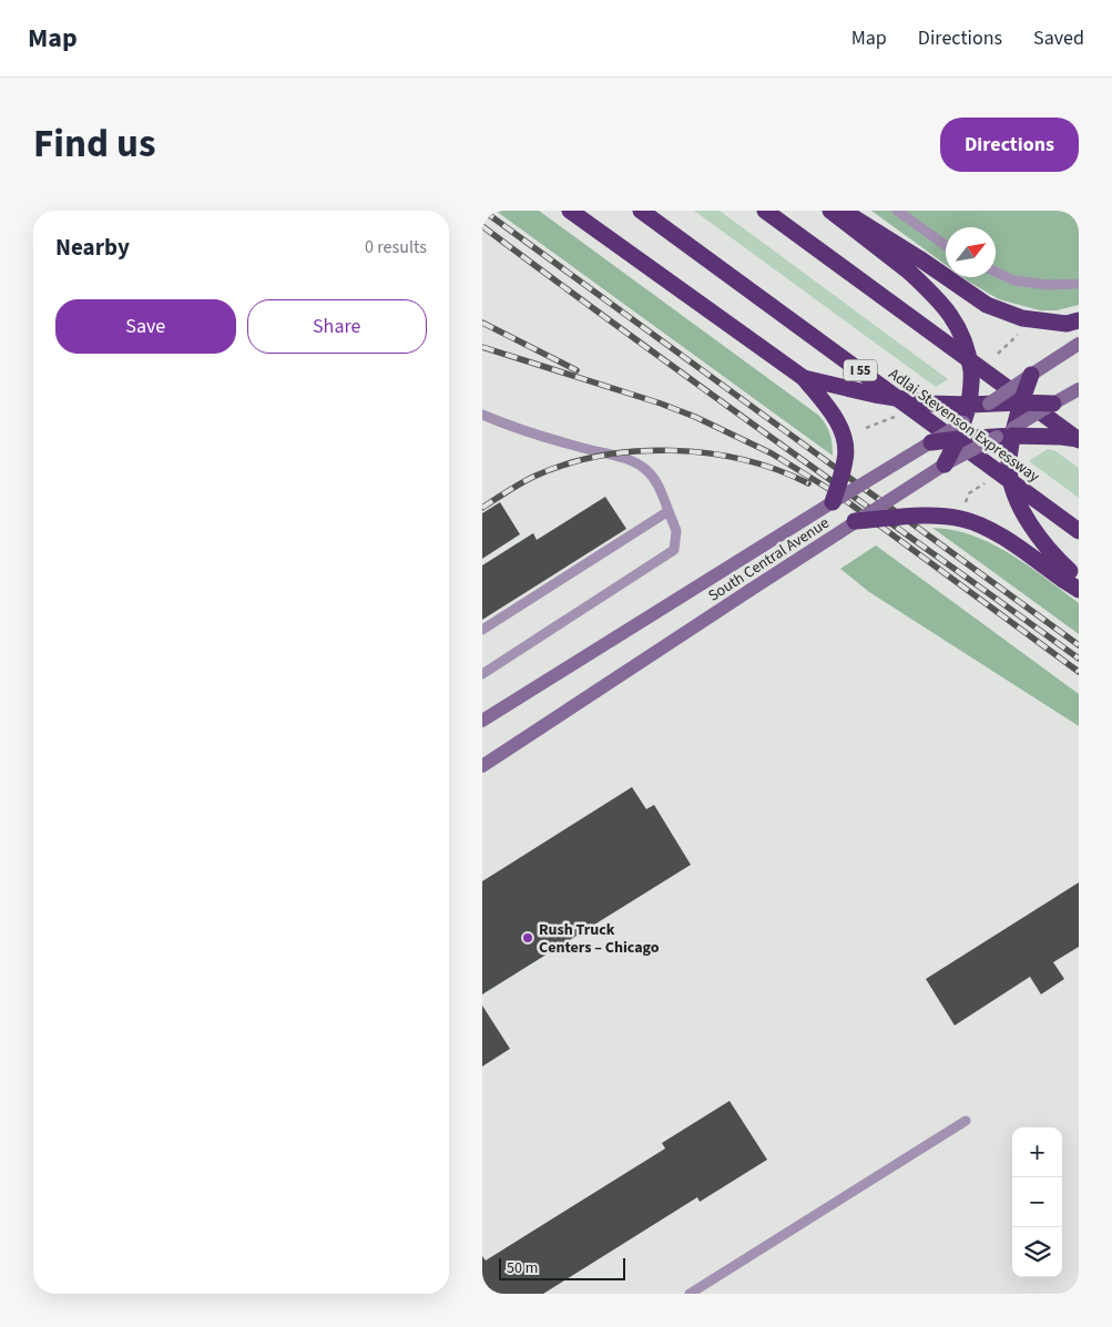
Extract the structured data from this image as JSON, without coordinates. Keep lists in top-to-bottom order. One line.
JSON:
{"streets":{"highway":["I 55","Adlai Stevenson Expressway"],"main road":["South Central Avenue"]},"places":["Rush Truck Centers – Chicago"],"scale_bar":"50 m","north":"top right","page":{"header":"Map","nav":["Map","Directions","Saved"],"title":"Find us","buttons":["Directions",["Save","Share"]],"heading":["Nearby","0 results"],"map_buttons":["+","−"],"scale":"50 m"}}
